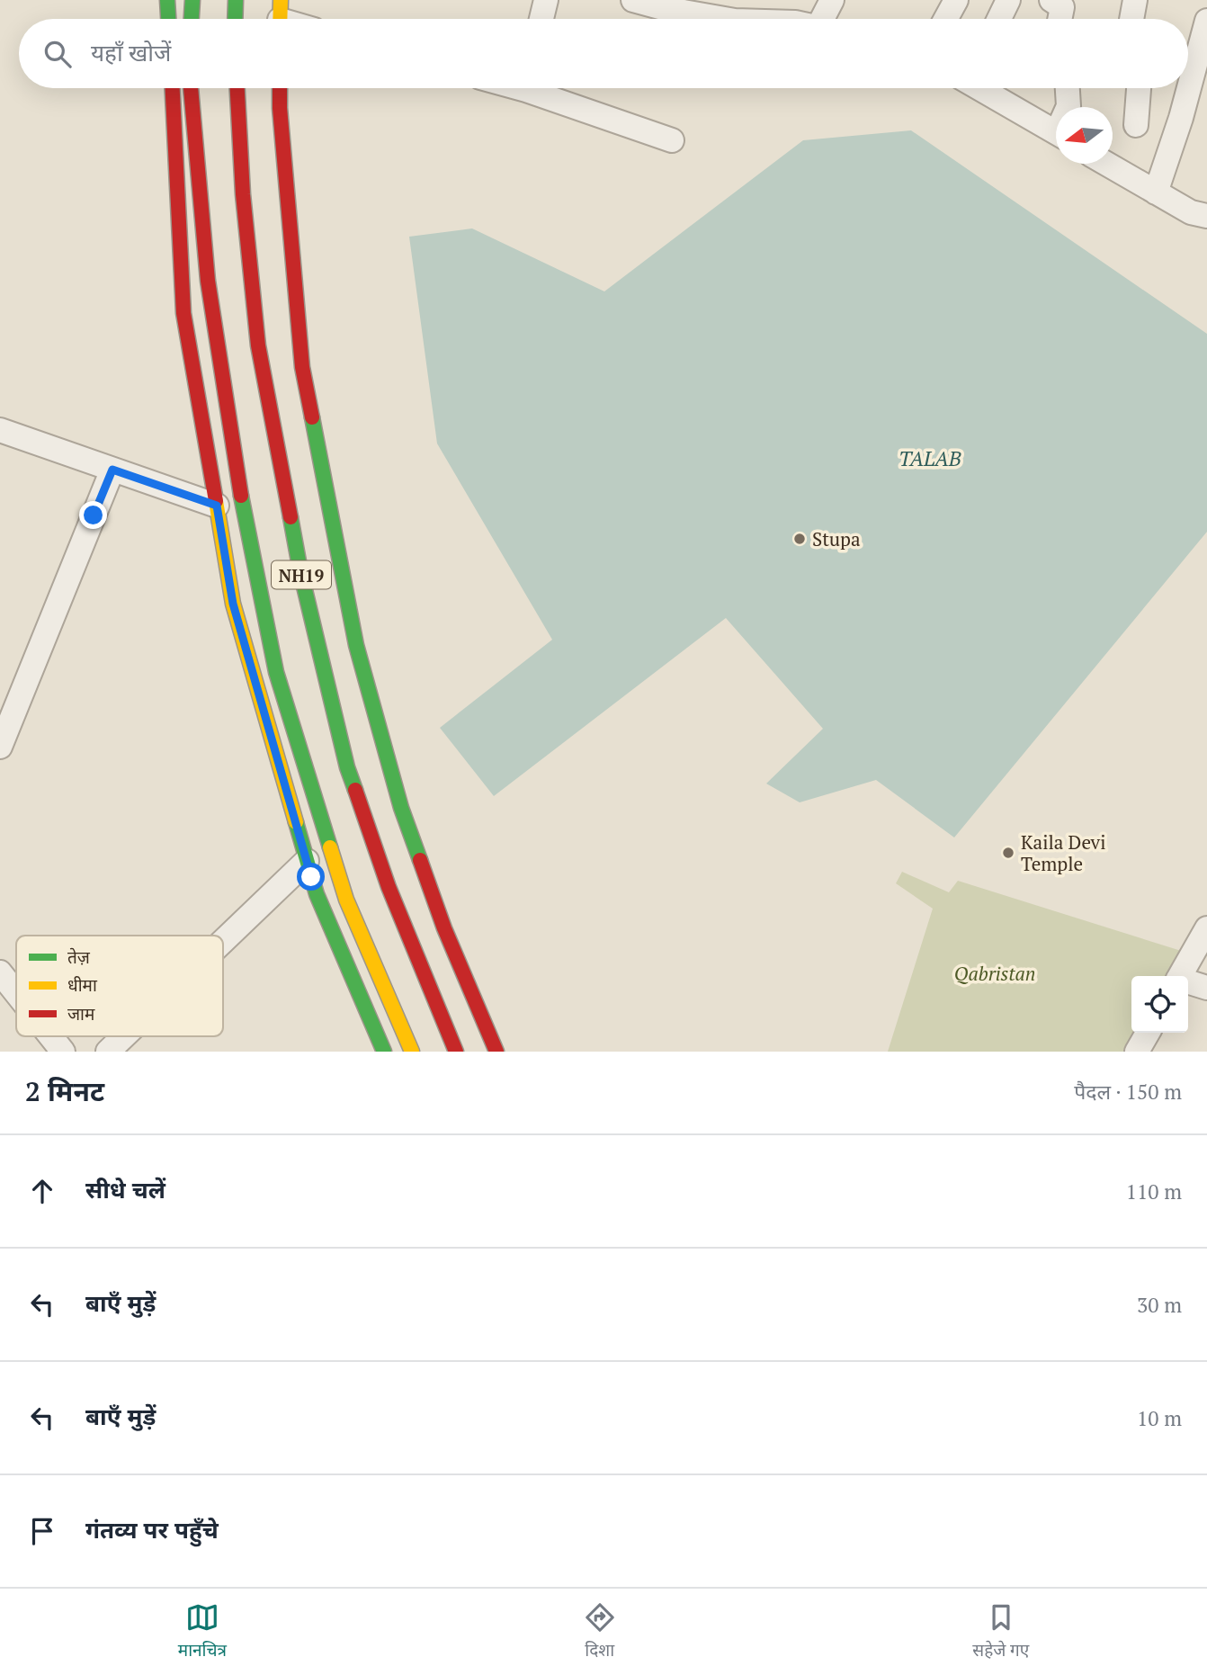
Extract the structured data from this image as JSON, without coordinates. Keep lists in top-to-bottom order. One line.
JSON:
{"streets":{"main road":["NH19"]},"water":["TALAB"],"parks":["Qabristan"],"places":["Stupa","Kaila Devi Temple"],"legend":["तेज़","धीमा","जाम"],"north":"left","page":{"search":"यहाँ खोजें","heading":["2 मिनट","पैदल · 150 m"],"list":[["सीधे चलें","110 m"],["बाएँ मुड़ें","30 m"],["बाएँ मुड़ें","10 m"],"गंतव्य पर पहुँचे"],"nav":["मानचित्र","दिशा","सहेजे गए"]}}
